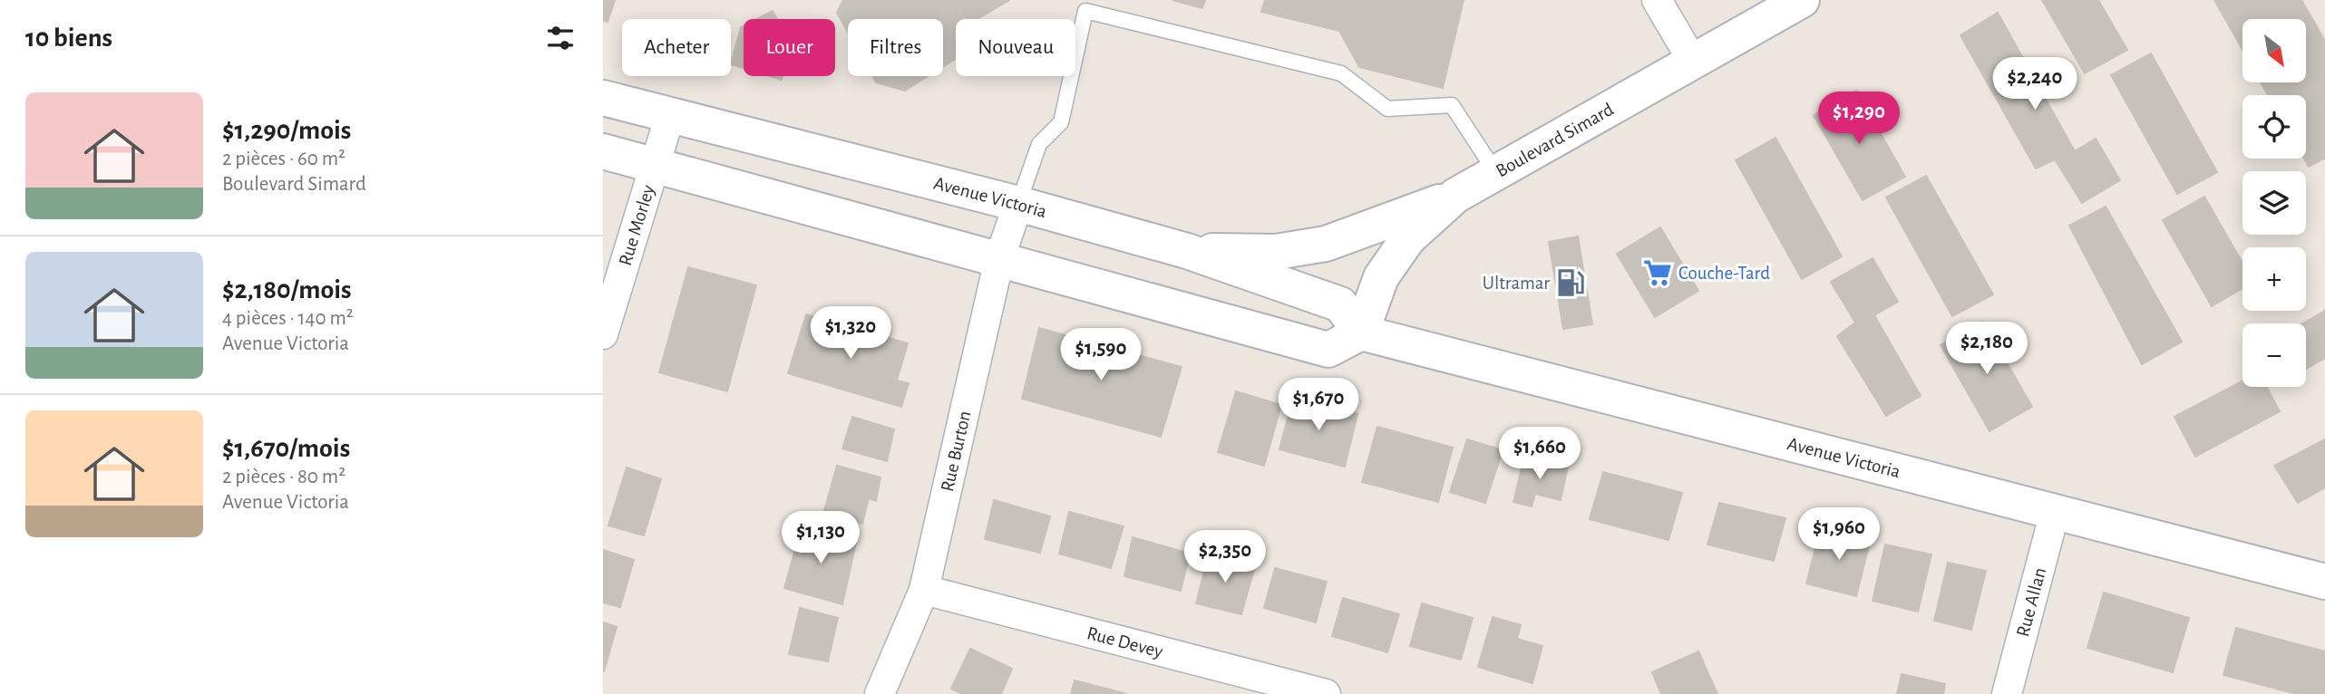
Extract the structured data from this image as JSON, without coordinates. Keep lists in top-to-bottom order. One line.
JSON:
{"streets":{"main road":["Boulevard Simard","Avenue Victoria"],"street":["Rue Morley","Rue Burton","Rue Allan","Rue Devey"]},"crossings":[["Boulevard Simard","Avenue Victoria"],["Avenue Victoria","Rue Morley"],["Avenue Victoria","Rue Burton"],["Avenue Victoria","Rue Allan"],["Rue Burton","Rue Devey"]],"places":{"supermarket":["Couche-Tard"],"fuel station":["Ultramar"]},"north":"bottom right","page":{"heading":"10 biens","map_buttons":["+","−"],"chip":["Acheter","Louer","Filtres","Nouveau"],"price":["$2,240","$1,290","$1,320","$2,180","$1,590","$1,670","$1,660","$1,960","$1,130","$2,350"],"list":[{"name":"$1,290/mois","note":"2 pièces · 60 m² · Boulevard Simard"},{"name":"$2,180/mois","note":"4 pièces · 140 m² · Avenue Victoria"},{"name":"$1,670/mois","note":"2 pièces · 80 m² · Avenue Victoria"}]}}
